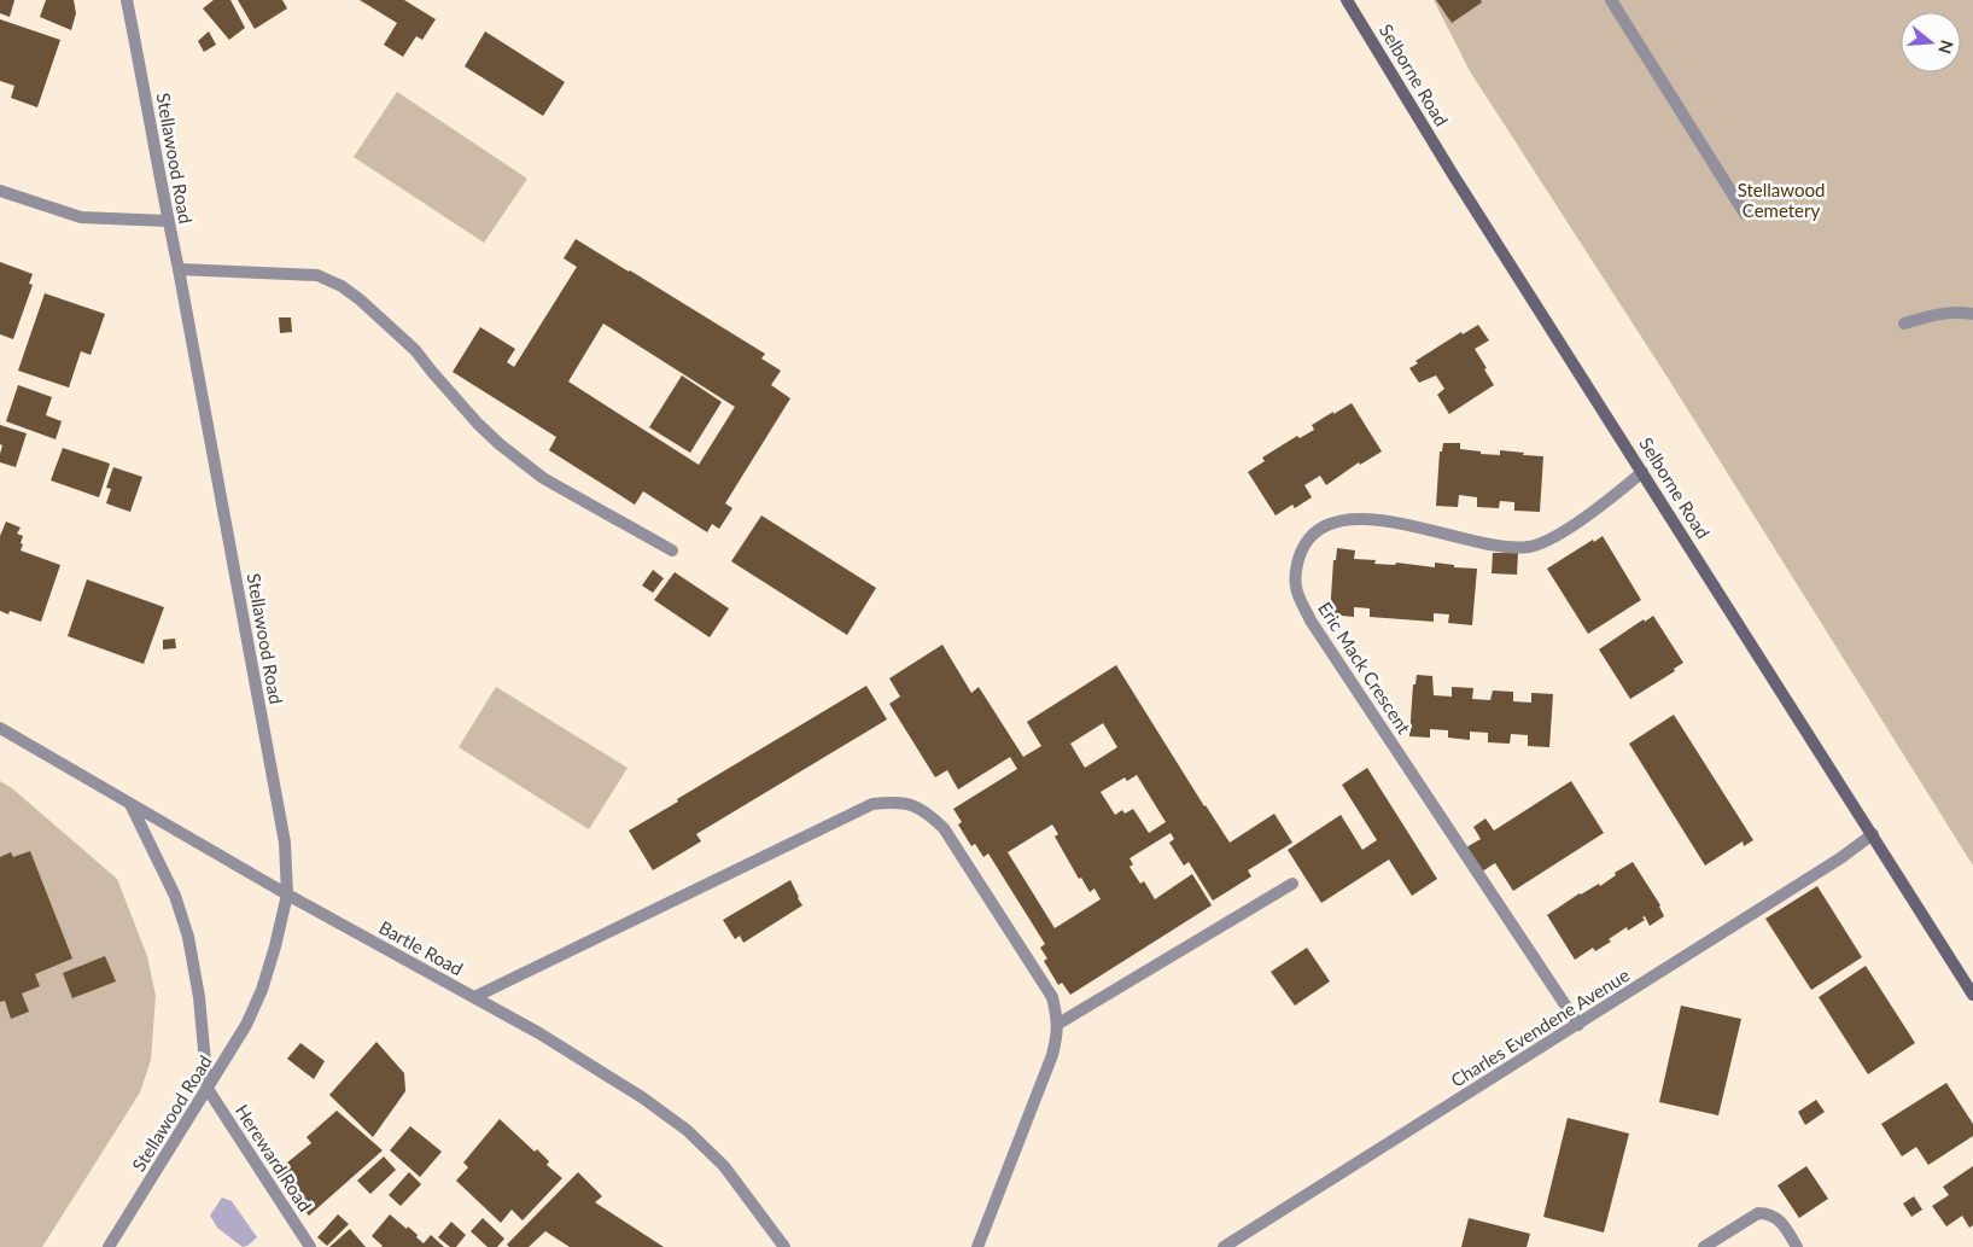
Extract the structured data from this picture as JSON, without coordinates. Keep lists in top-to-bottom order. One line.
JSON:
{"streets":{"street":["Selborne Road","Stellawood Road","Eric Mack Crescent","Bartle Road","Charles Evendene Avenue","Hereward Road"]},"crossings":[["Selborne Road","Eric Mack Crescent"],["Selborne Road","Charles Evendene Avenue"],["Stellawood Road","Bartle Road"],["Stellawood Road","Hereward Road"],["Eric Mack Crescent","Charles Evendene Avenue"]],"parks":["Stellawood Cemetery"],"north":"right"}
